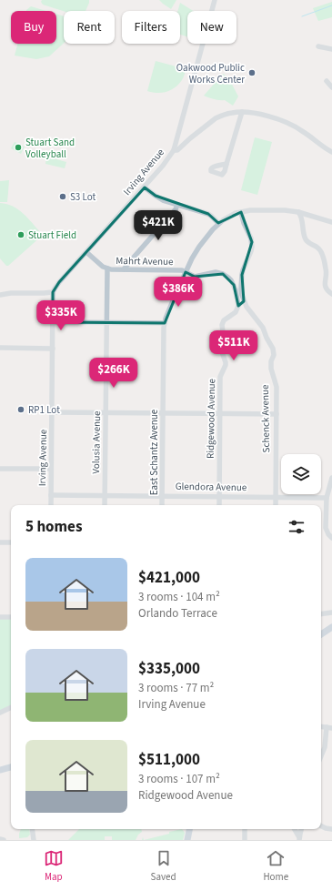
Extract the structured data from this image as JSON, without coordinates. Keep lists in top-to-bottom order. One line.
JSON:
{"streets":{"street":["Irving Avenue","Mahrt Avenue","Ridgewood Avenue","Schenck Avenue","Volusia Avenue","East Schantz Avenue","Glendora Avenue"]},"crossings":[["Irving Avenue","Mahrt Avenue"],["Irving Avenue","Glendora Avenue"],["Mahrt Avenue","Volusia Avenue"],["Mahrt Avenue","East Schantz Avenue"],["Ridgewood Avenue","Schenck Avenue"],["Ridgewood Avenue","Glendora Avenue"],["Schenck Avenue","East Schantz Avenue"],["Schenck Avenue","Glendora Avenue"],["Volusia Avenue","Glendora Avenue"],["East Schantz Avenue","Glendora Avenue"]],"places":["Oakwood Public Works Center","Stuart Sand Volleyball","S3 Lot","Stuart Field","RP1 Lot"],"page":{"chip":["Buy","Rent","Filters","New"],"price":["$421K","$386K","$335K","$511K","$266K"],"heading":"5 homes","list":[{"name":"$421,000","note":"3 rooms · 104 m² · Orlando Terrace"},{"name":"$335,000","note":"3 rooms · 77 m² · Irving Avenue"},{"name":"$511,000","note":"3 rooms · 107 m² · Ridgewood Avenue"}],"tabs":["Map","Saved","Home"]}}
